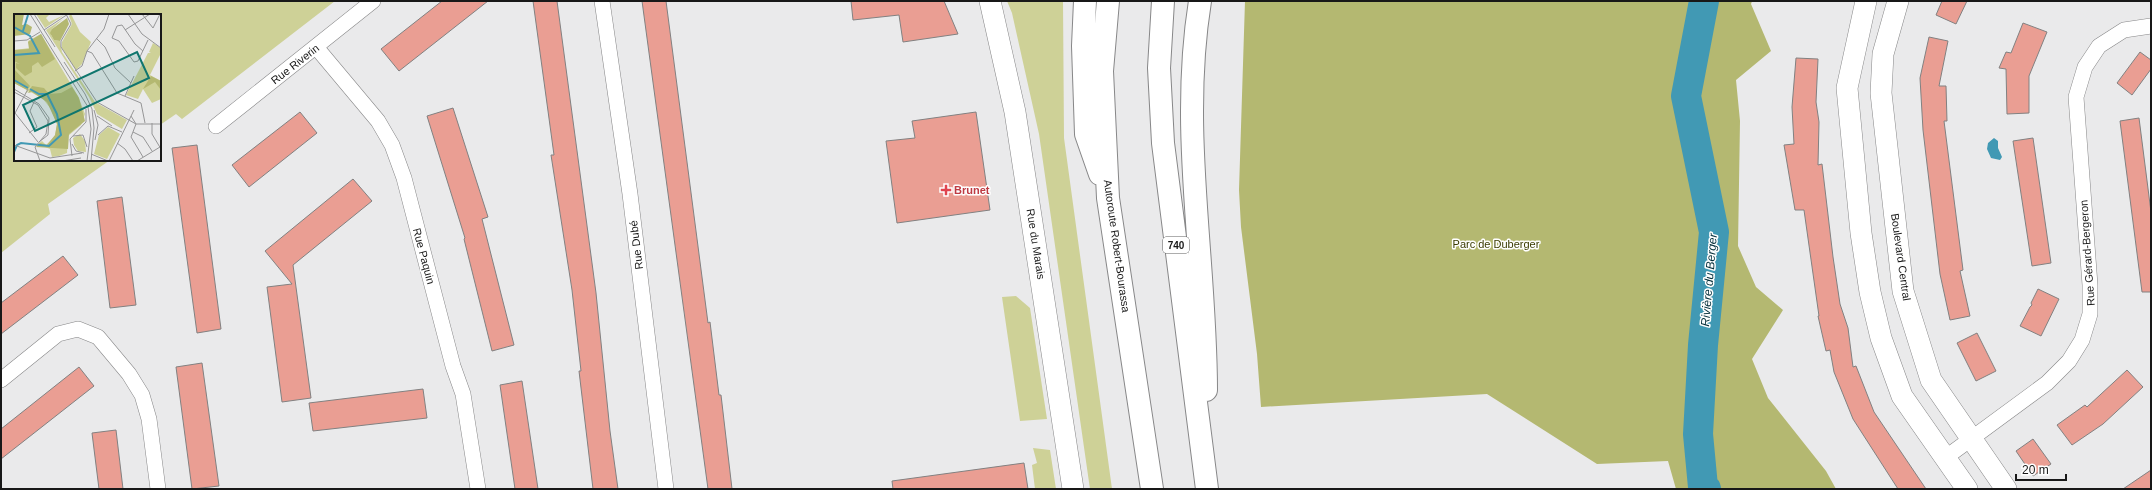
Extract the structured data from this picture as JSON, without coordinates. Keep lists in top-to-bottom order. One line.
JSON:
{"streets":{"highway":["740","Autoroute Robert-Bourassa"],"street":["Rue Riverin","Rue du Marais","Rue Dubé","Rue Gérard-Bergeron","Rue Paquin","Boulevard Central"]},"crossings":[["Rue Riverin","Rue Paquin"],["Rue Gérard-Bergeron","Boulevard Central"]],"water":["Rivière du Berger"],"parks":["Parc de Duberger"],"places":{"health":["Brunet"]},"scale_bar":"20 m"}
